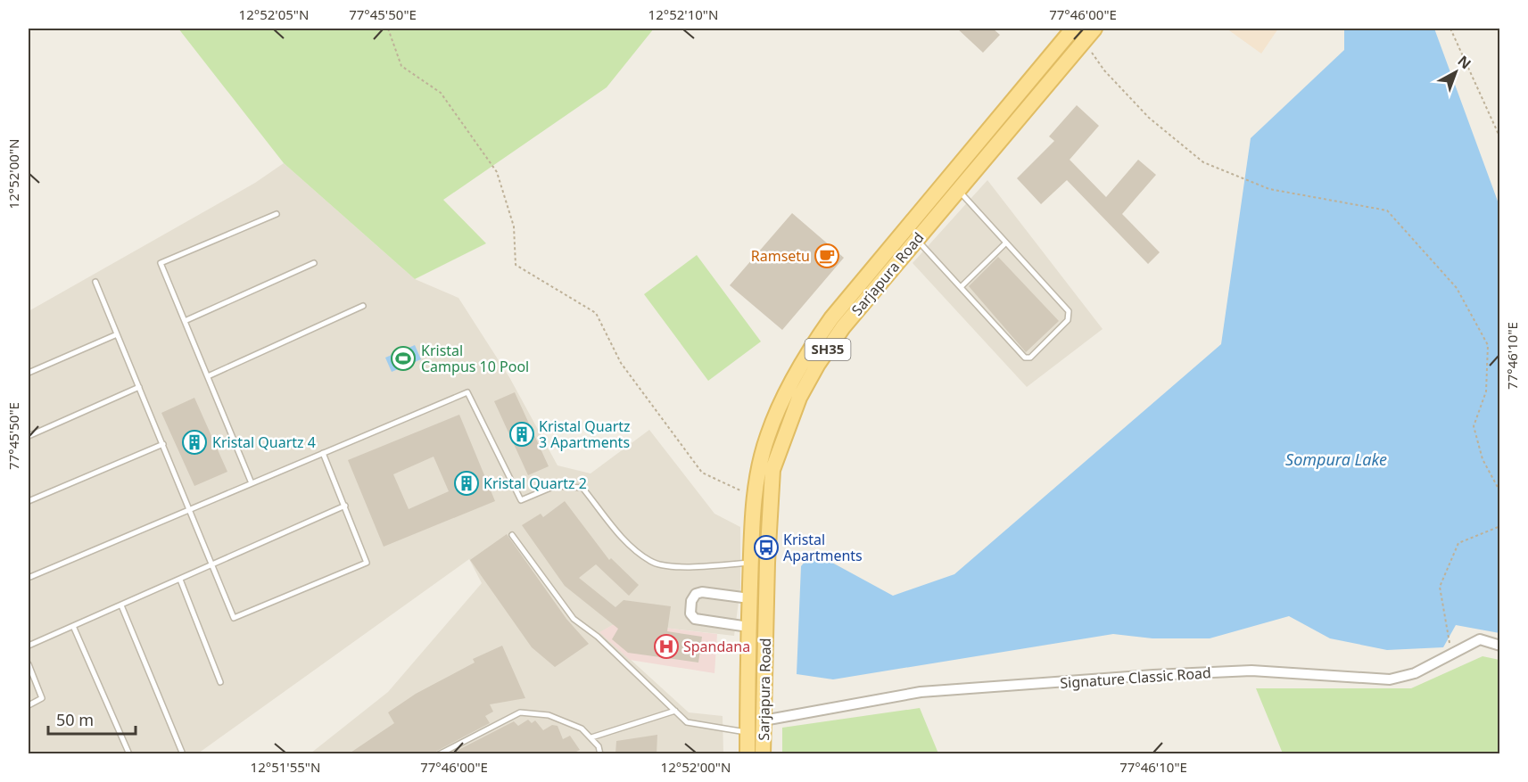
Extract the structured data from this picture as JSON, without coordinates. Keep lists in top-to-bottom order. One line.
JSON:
{"streets":{"main road":["Sarjapura Road","SH35"],"street":["Signature Classic Road"]},"crossings":[["Sarjapura Road","Signature Classic Road"]],"water":["Sompura Lake"],"places":{"cafe":["Ramsetu"],"sports":["Kristal Campus 10 Pool"],"building":["Kristal Quartz 3 Apartments","Kristal Quartz 4","Kristal Quartz 2"],"bus stop":["Kristal Apartments"],"hospital":["Spandana"]},"scale_bar":"50 m","north":"top right","coordinates":["12°52'05\"N","77°45'50\"E","12°52'10\"N","77°46'00\"E","12°52'00\"N","77°46'10\"E","12°51'55\"N"]}
